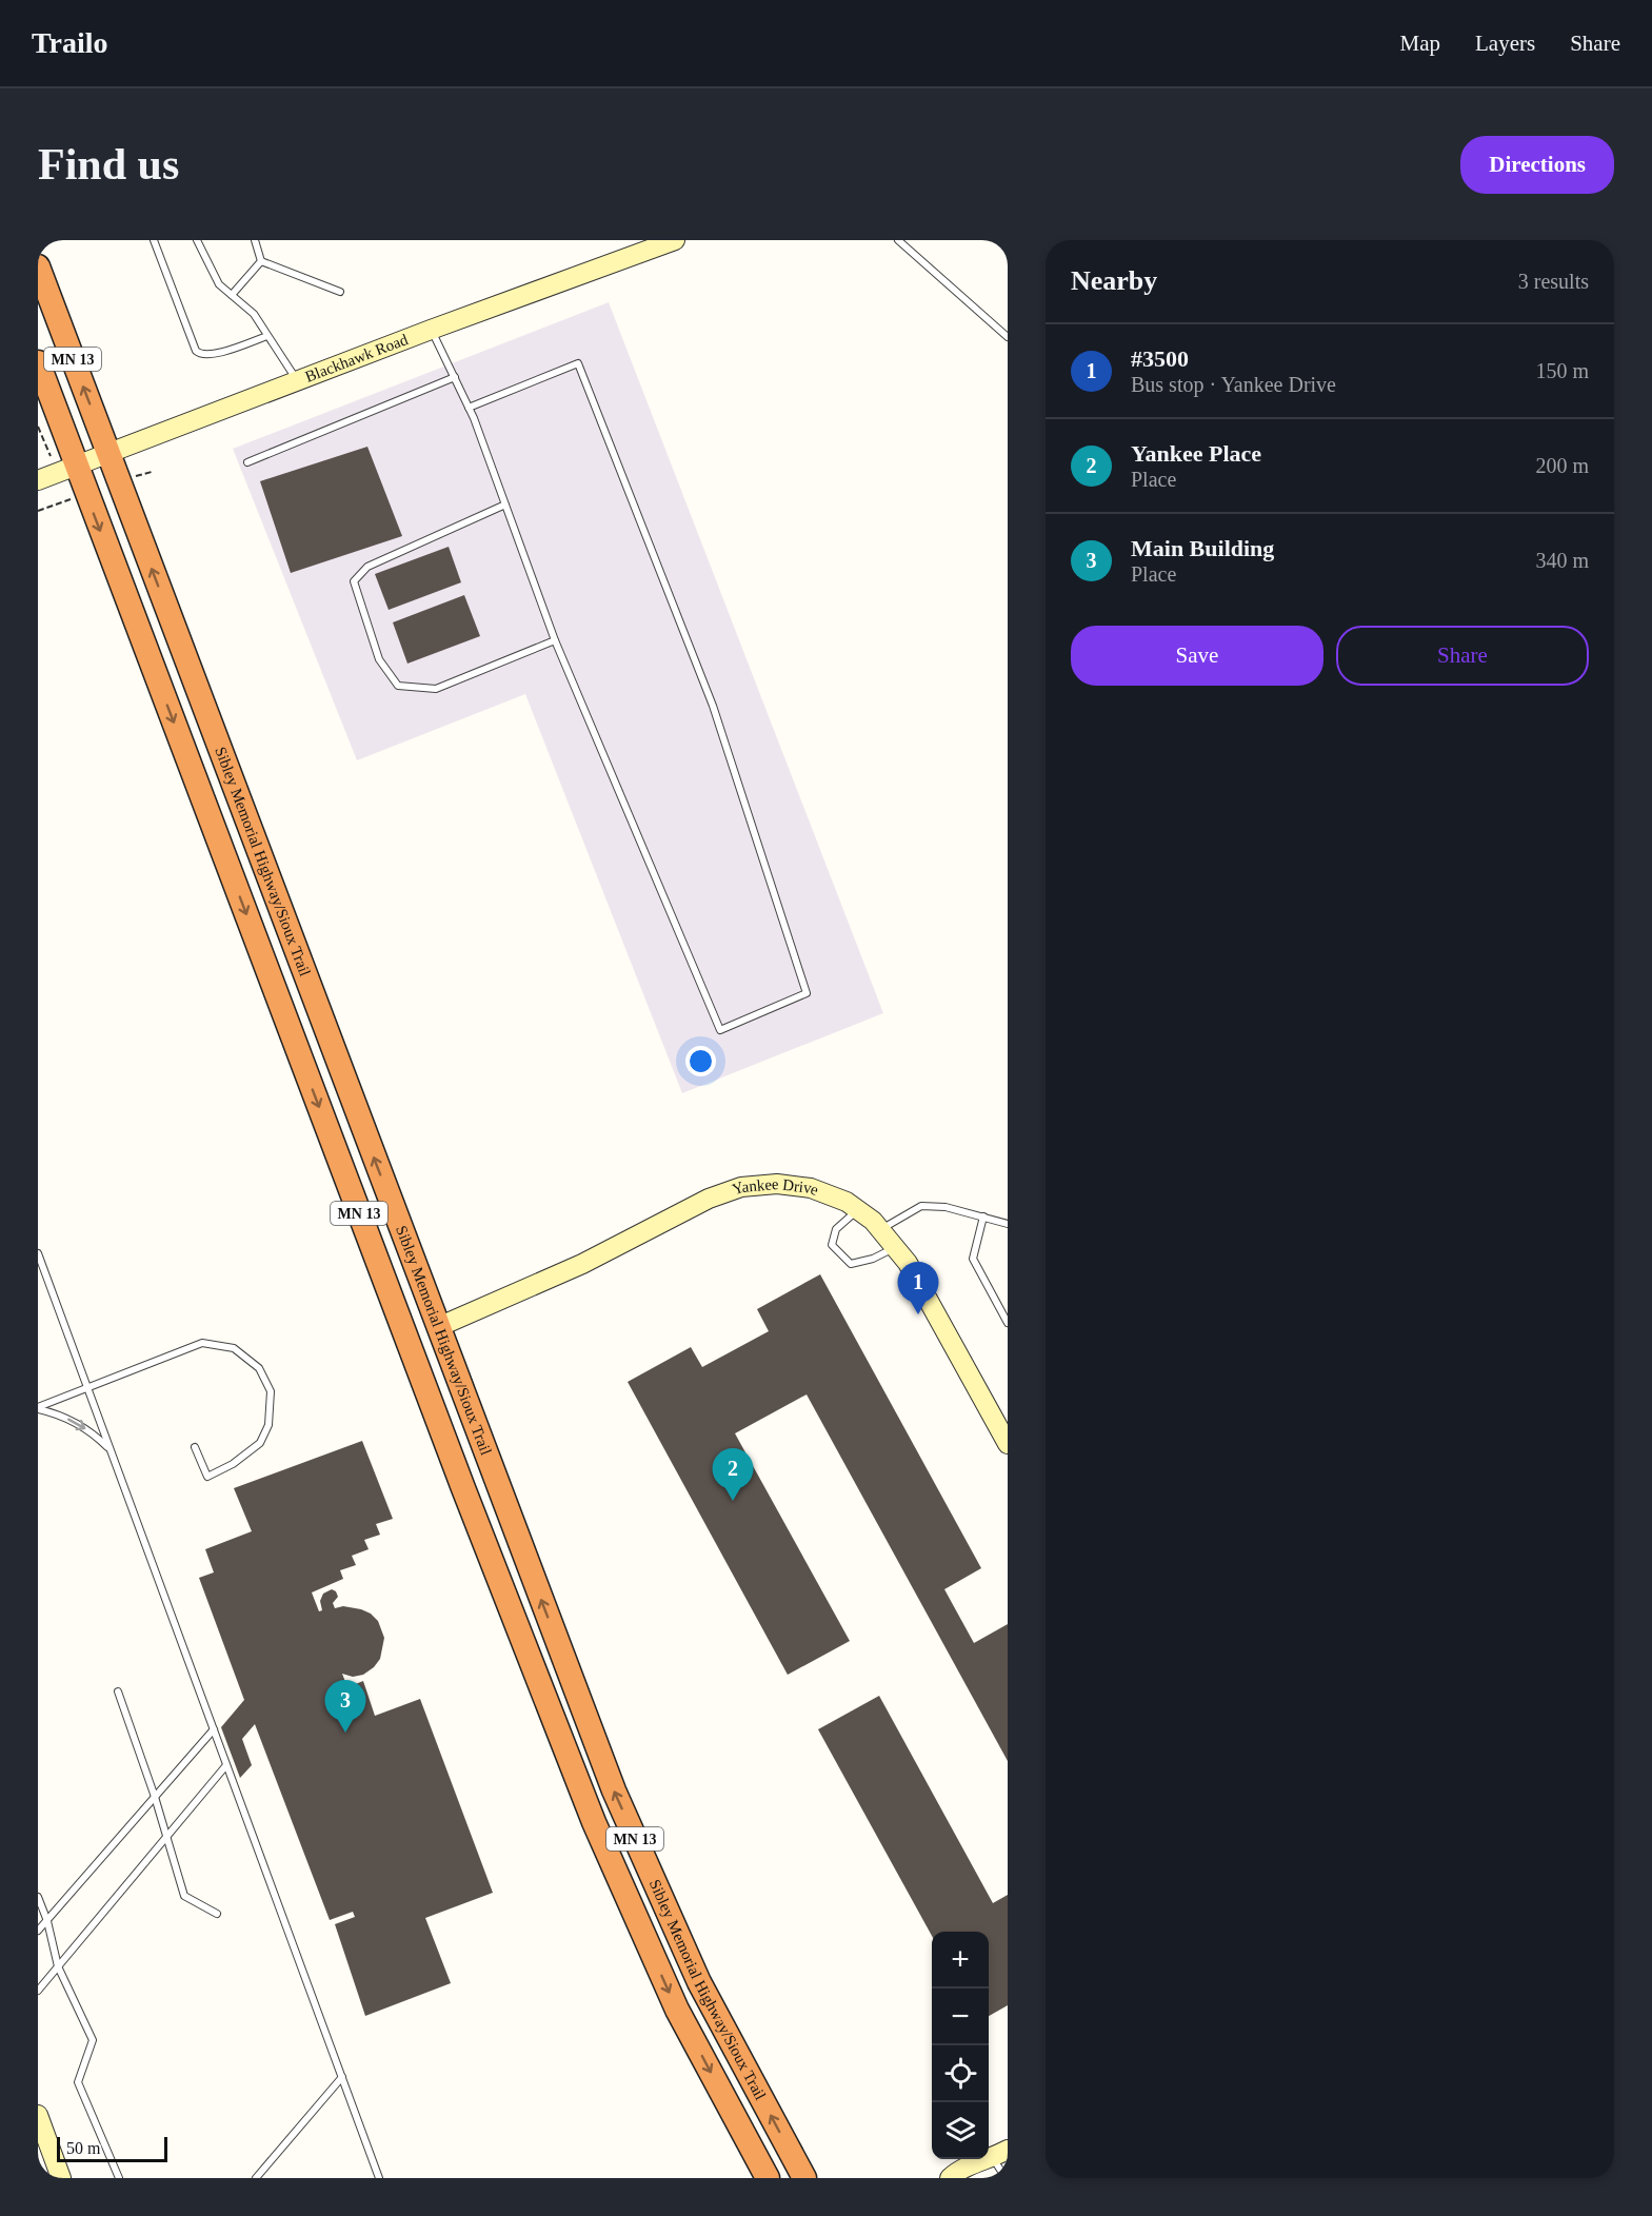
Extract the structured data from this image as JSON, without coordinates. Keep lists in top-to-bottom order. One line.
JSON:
{"streets":{"highway":["MN 13","Sibley Memorial Highway/Sioux Trail"],"street":["Blackhawk Road","Yankee Drive"]},"crossings":[["Blackhawk Road","MN 13"],["Blackhawk Road","Sibley Memorial Highway/Sioux Trail"],["MN 13","Sibley Memorial Highway/Sioux Trail"],["Sibley Memorial Highway/Sioux Trail","Yankee Drive"]],"scale_bar":"50 m","page":{"header":"Trailo","nav":["Map","Layers","Share"],"buttons":["Directions",["Save","Share"]],"title":"Find us","heading":["Nearby","3 results"],"list":[{"mark":"1","name":"#3500","note":"Bus stop · Yankee Drive","value":"150 m"},{"mark":"2","name":"Yankee Place","note":"Place","value":"200 m"},{"mark":"3","name":"Main Building","note":"Place","value":"340 m"}],"pins":["1","2","3"],"map_buttons":["+","−"],"scale":"50 m"}}
